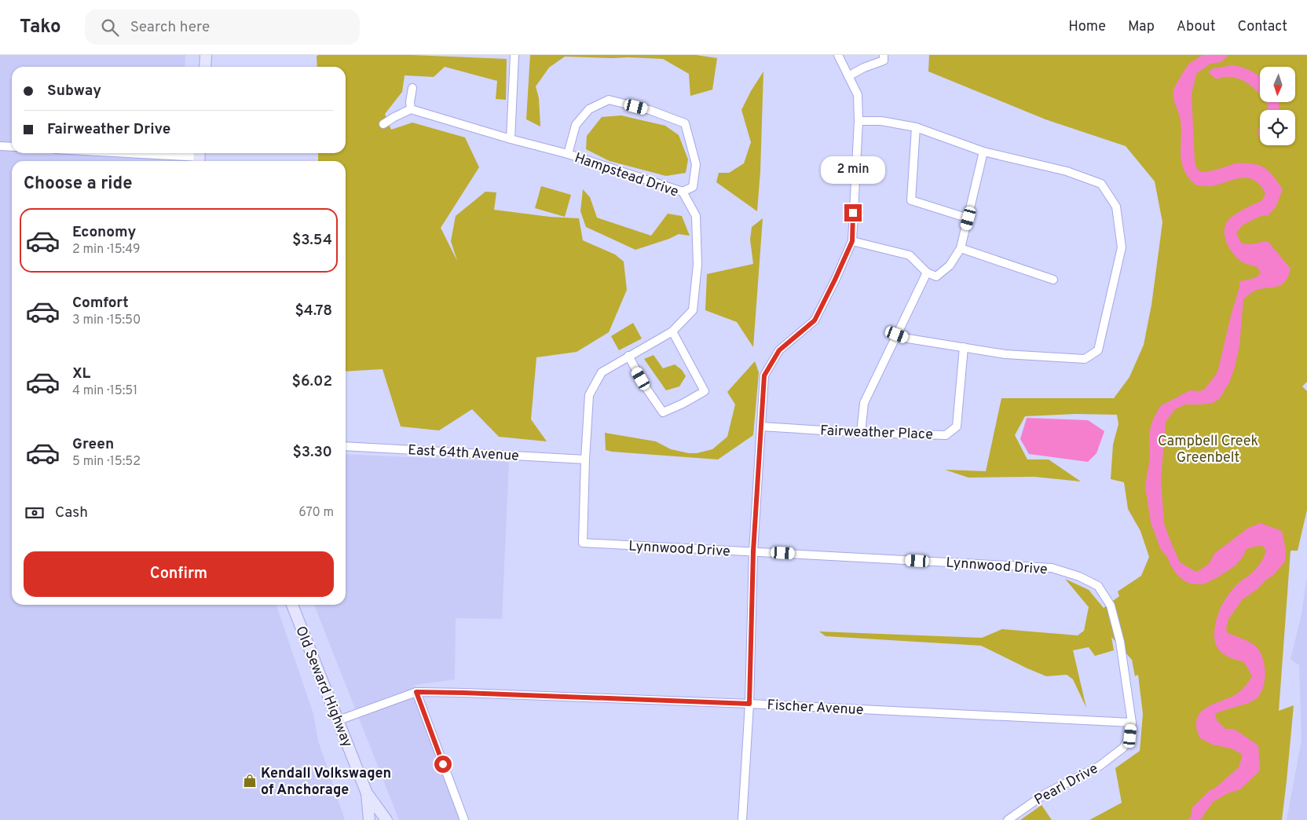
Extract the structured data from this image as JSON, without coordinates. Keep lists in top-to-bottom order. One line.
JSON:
{"streets":{"main road":["Old Seward Highway"],"street":["Hampstead Drive","Fairweather Place","East 64th Avenue","Lynnwood Drive","Fischer Avenue","Pearl Drive"]},"crossings":[["Hampstead Drive","East 64th Avenue"],["Hampstead Drive","Lynnwood Drive"],["Lynnwood Drive","Fischer Avenue"],["Lynnwood Drive","Pearl Drive"],["Old Seward Highway","Fischer Avenue"]],"parks":["Campbell Creek Greenbelt"],"places":{"shop":["Kendall Volkswagen of Anchorage"]},"north":"bottom","page":{"header":"Tako","search":"Search here","nav":["Home","Map","About","Contact"],"banner":["Subway","Fairweather Drive"],"bubble":"2 min","heading":"Choose a ride","list":[{"name":"Economy","note":"2 min · 15:49","value":"$3.54"},{"name":"Comfort","note":"3 min · 15:50","value":"$4.78"},{"name":"XL","note":"4 min · 15:51","value":"$6.02"},{"name":"Green","note":"5 min · 15:52","value":"$3.30"}],"pay":["Cash","670 m"],"buttons":"Confirm"}}
